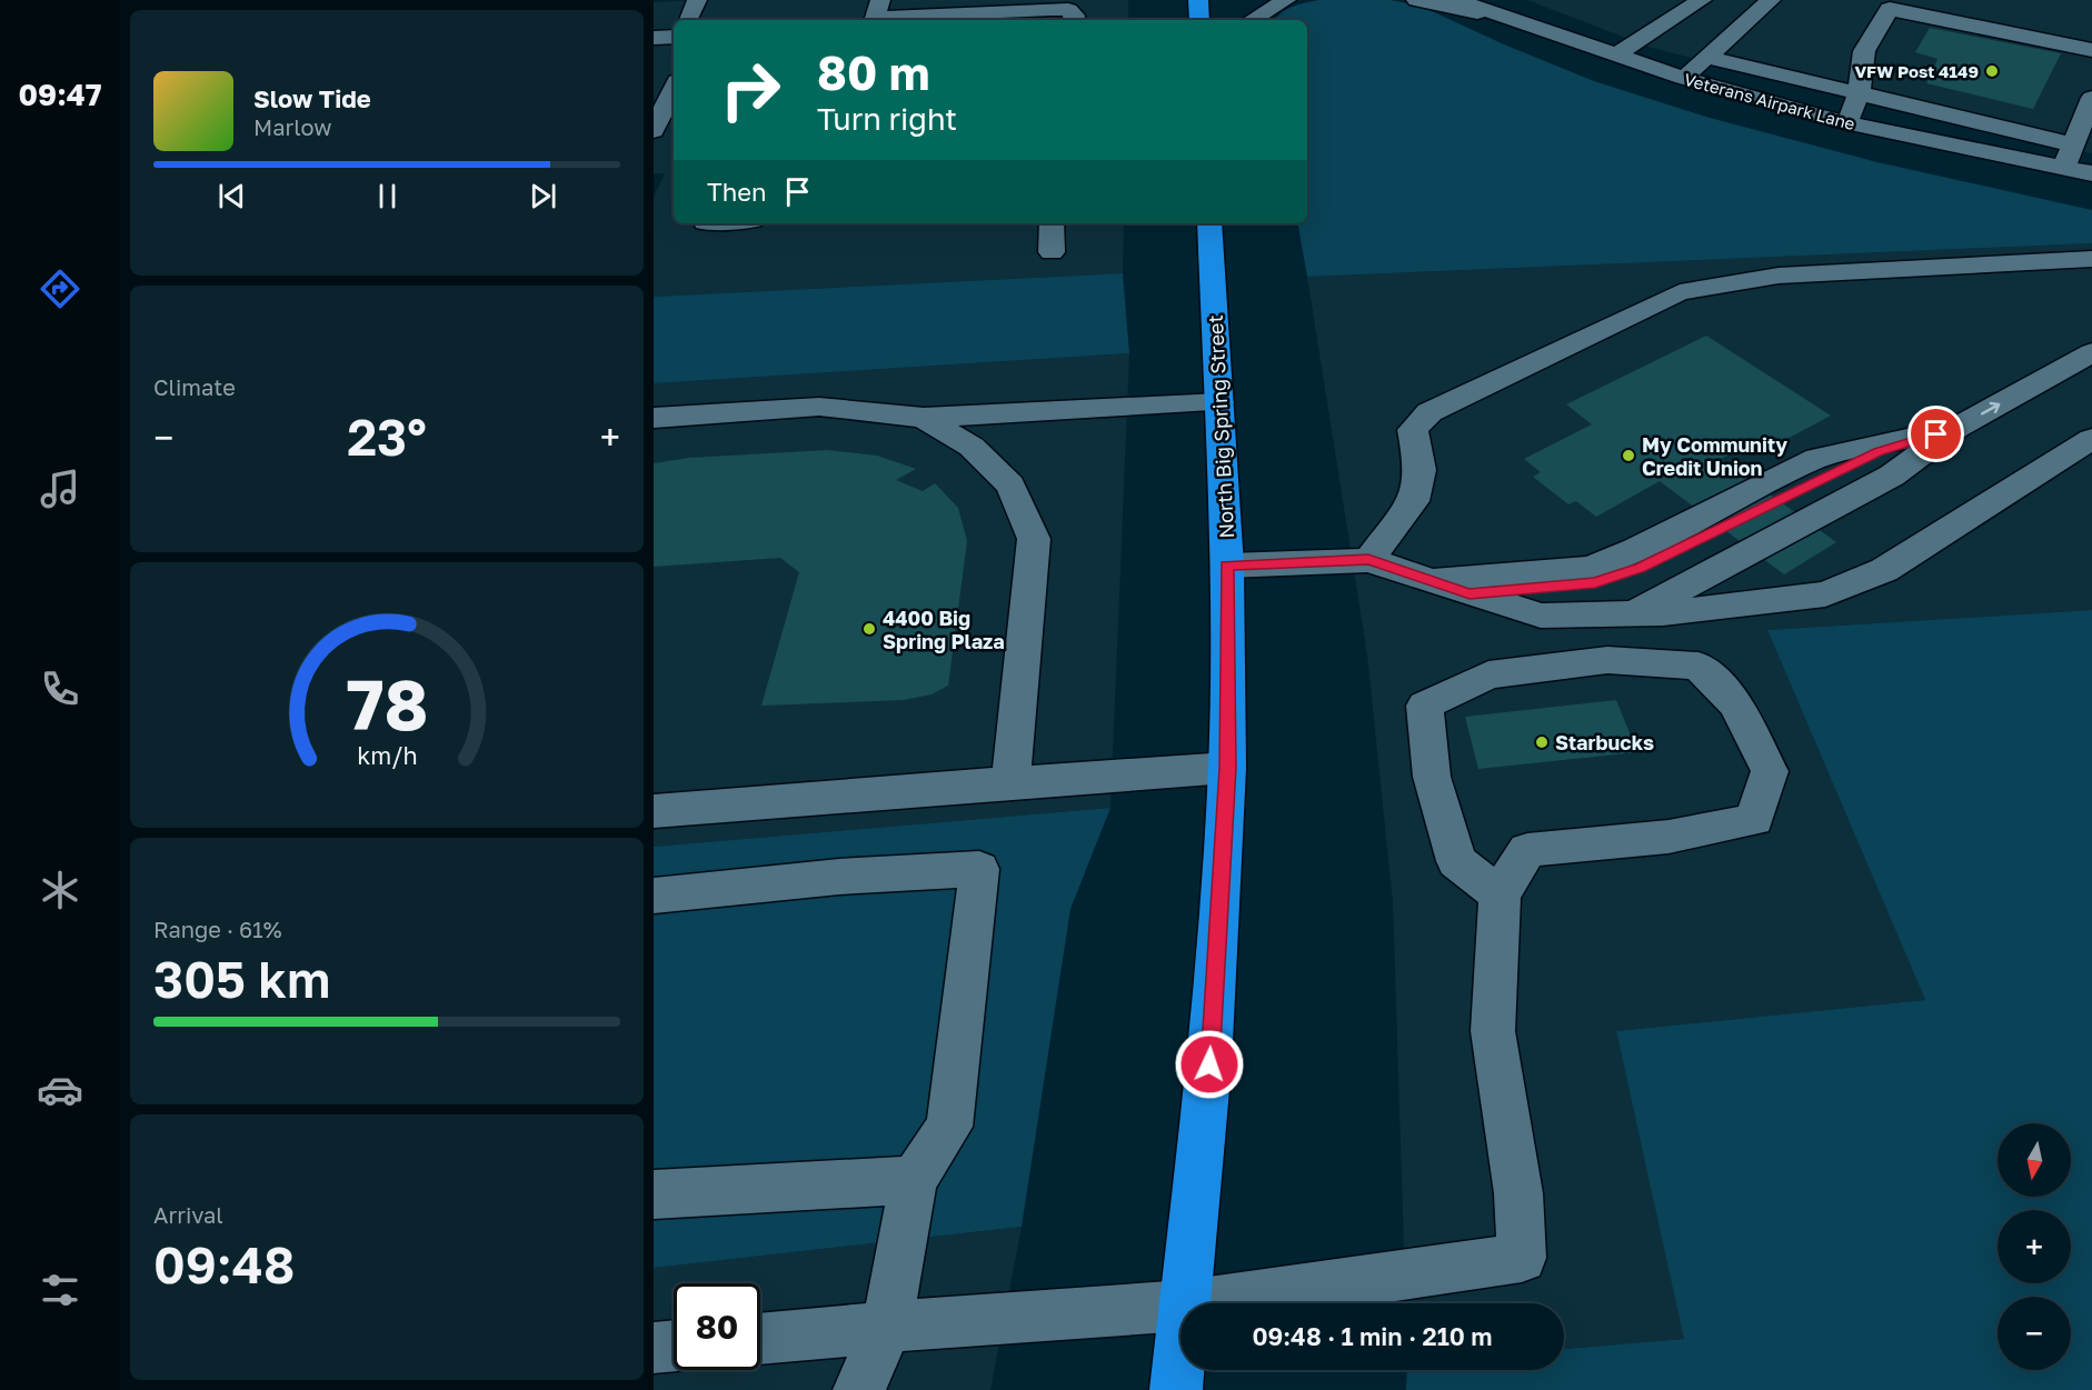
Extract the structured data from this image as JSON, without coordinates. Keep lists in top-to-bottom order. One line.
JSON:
{"streets":{"highway":["North Big Spring Street"],"street":["Veterans Airpark Lane"]},"places":["VFW Post 4149","My Community Credit Union","4400 Big Spring Plaza","Starbucks"],"north":"bottom","page":{"tabs":"09:47","turn":["80 m","Turn right"],"song":["Slow Tide","Marlow"],"then":"Then","tile":["Climate",["Range · 61%","305 km"],["Arrival","09:48"]],"heat":["−","23°","+"],"map_buttons":["+","−"],"limit":"80","trip":"09:48 · 1 min · 210 m","gauge":["78","km/h"]}}
